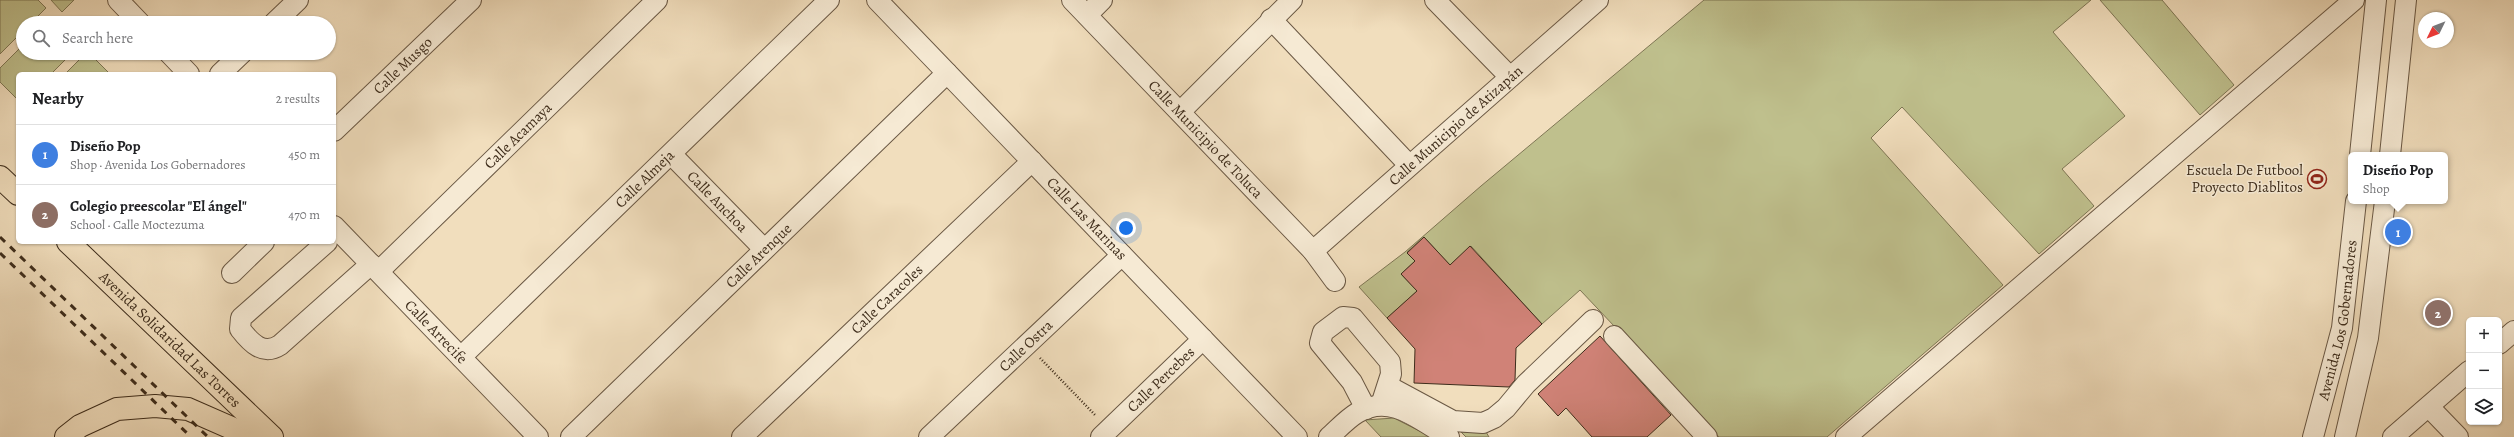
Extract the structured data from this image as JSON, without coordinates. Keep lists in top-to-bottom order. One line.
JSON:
{"streets":{"main road":["Avenida Solidaridad Las Torres"],"street":["Calle Musgo","Calle Municipio de Atizapán","Calle Acamaya","Calle Municipio de Toluca","Calle Almeja","Calle Anchoa","Calle Las Marinas","Calle Arenque","Calle Caracoles","Avenida Los Gobernadores","Calle Arrecife","Calle Ostra","Calle Percebes"]},"crossings":[["Calle Municipio de Atizapán","Calle Municipio de Toluca"],["Calle Acamaya","Calle Arrecife"],["Calle Almeja","Calle Anchoa"],["Calle Almeja","Calle Arrecife"],["Calle Anchoa","Calle Arenque"],["Calle Las Marinas","Calle Arenque"],["Calle Las Marinas","Calle Caracoles"],["Calle Las Marinas","Calle Ostra"],["Calle Las Marinas","Calle Percebes"]],"places":{"sports":["Escuela De Futbool Proyecto Diablitos"]},"north":"bottom left","page":{"search":"Search here","heading":["Nearby","2 results"],"list":[{"mark":"1","name":"Diseño Pop","note":"Shop · Avenida Los Gobernadores","value":"450 m"},{"mark":"2","name":"Colegio preescolar \"El ángel\"","note":"School · Calle Moctezuma","value":"470 m"}],"popup":["Diseño Pop","Shop"],"pins":["1","2"],"map_buttons":["+","−"]}}
